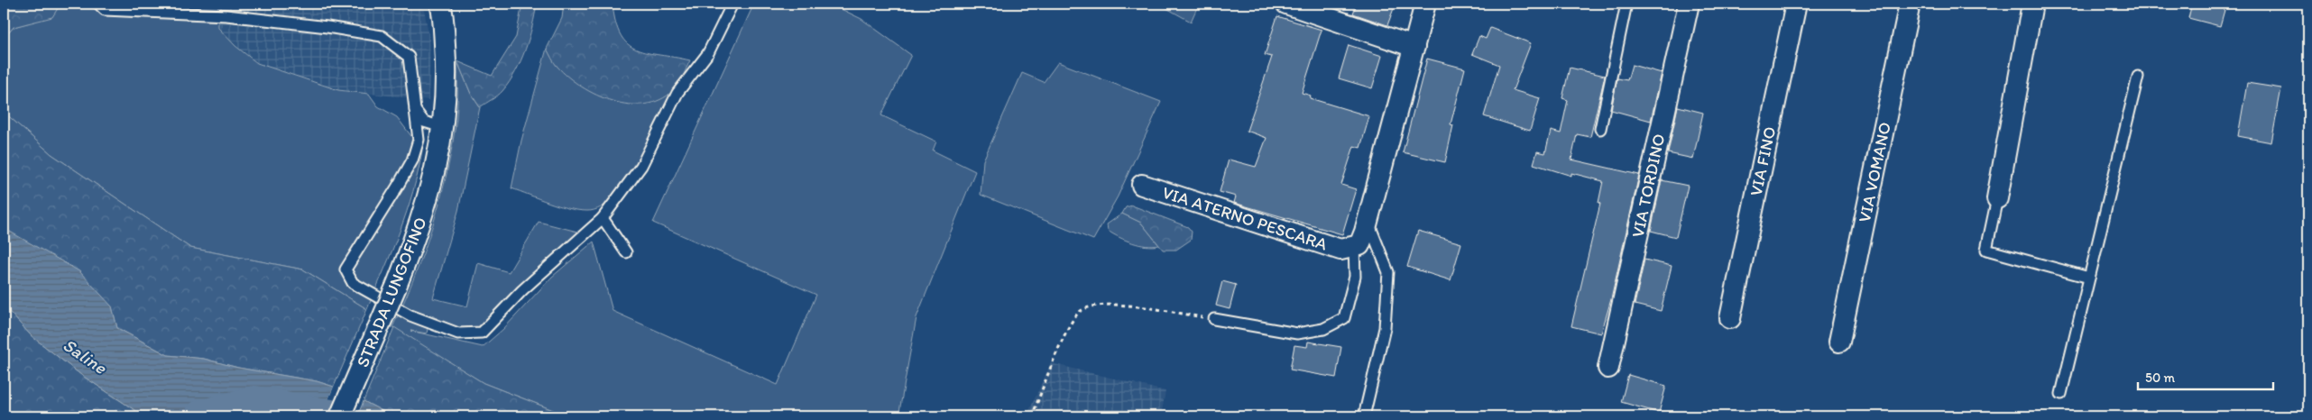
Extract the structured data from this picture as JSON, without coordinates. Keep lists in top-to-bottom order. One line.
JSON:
{"streets":{"street":["VIA FINO","VIA VOMANO","VIA TORDINO","VIA ATERNO PESCARA","STRADA LUNGOFINO"]},"water":["Saline"],"scale_bar":"50 m"}
